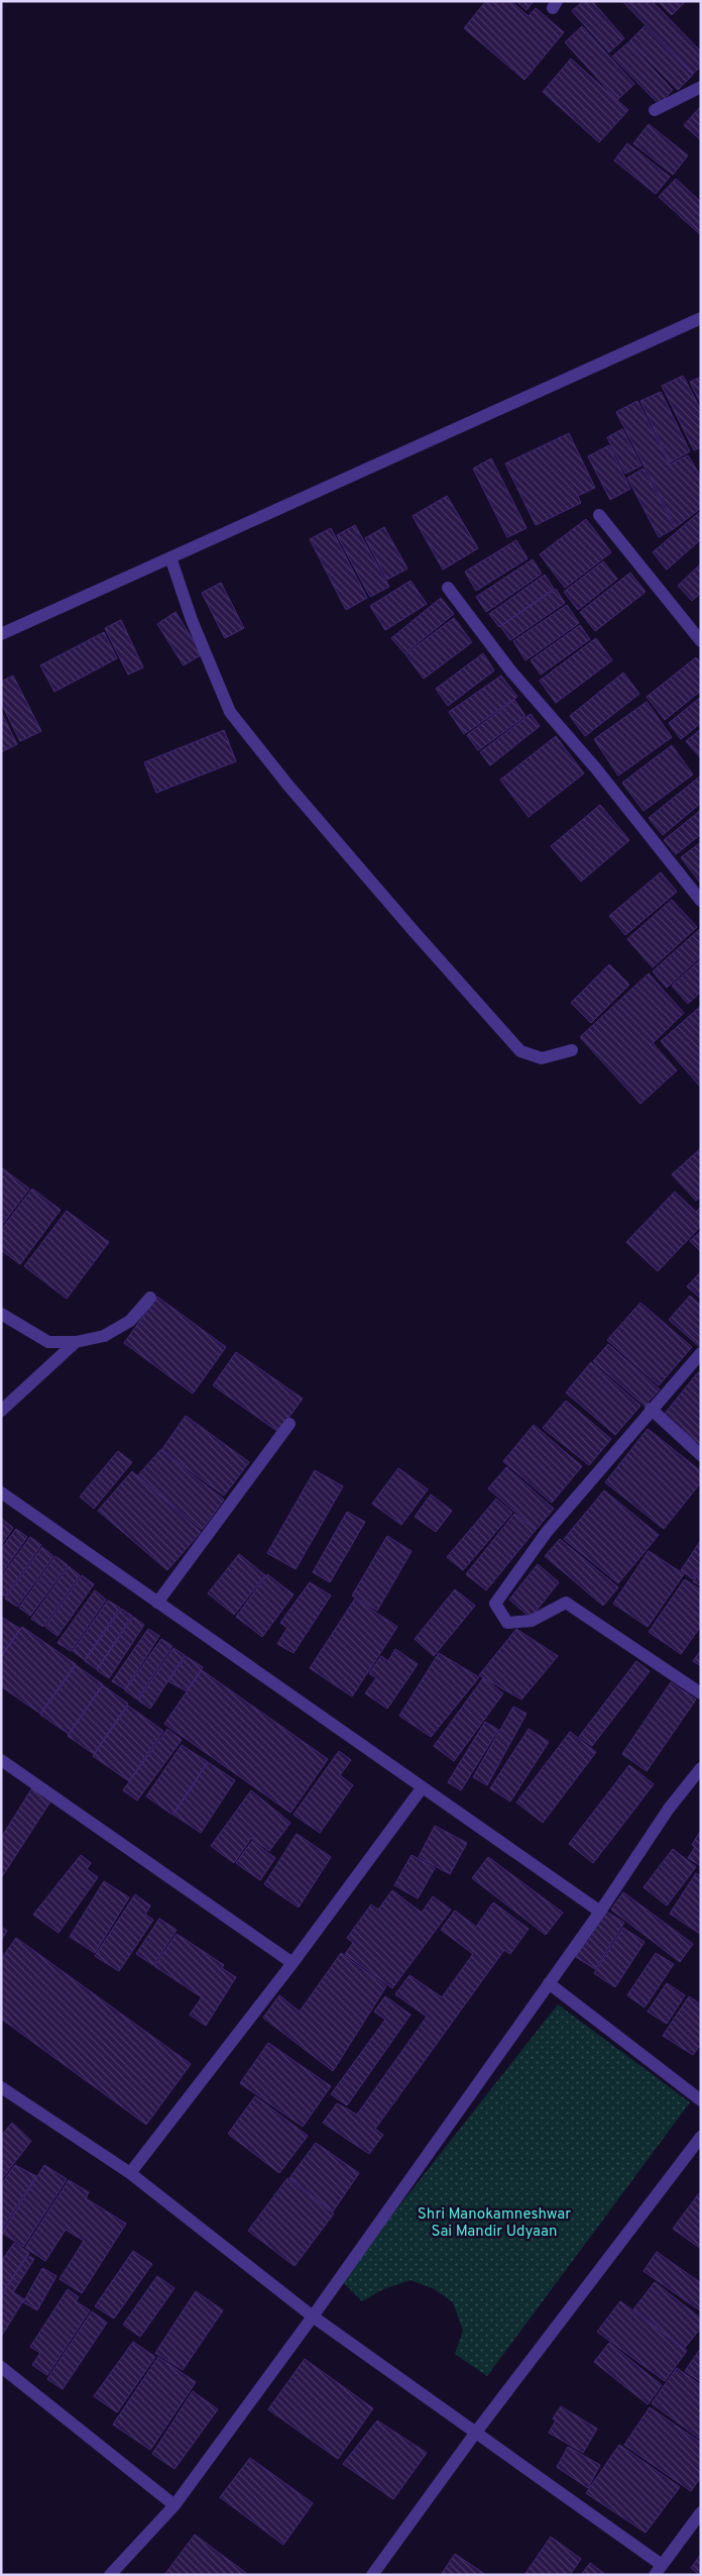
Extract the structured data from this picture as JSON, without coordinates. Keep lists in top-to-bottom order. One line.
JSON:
{"parks":["Shri Manokamneshwar Sai Mandir Udyaan"]}
